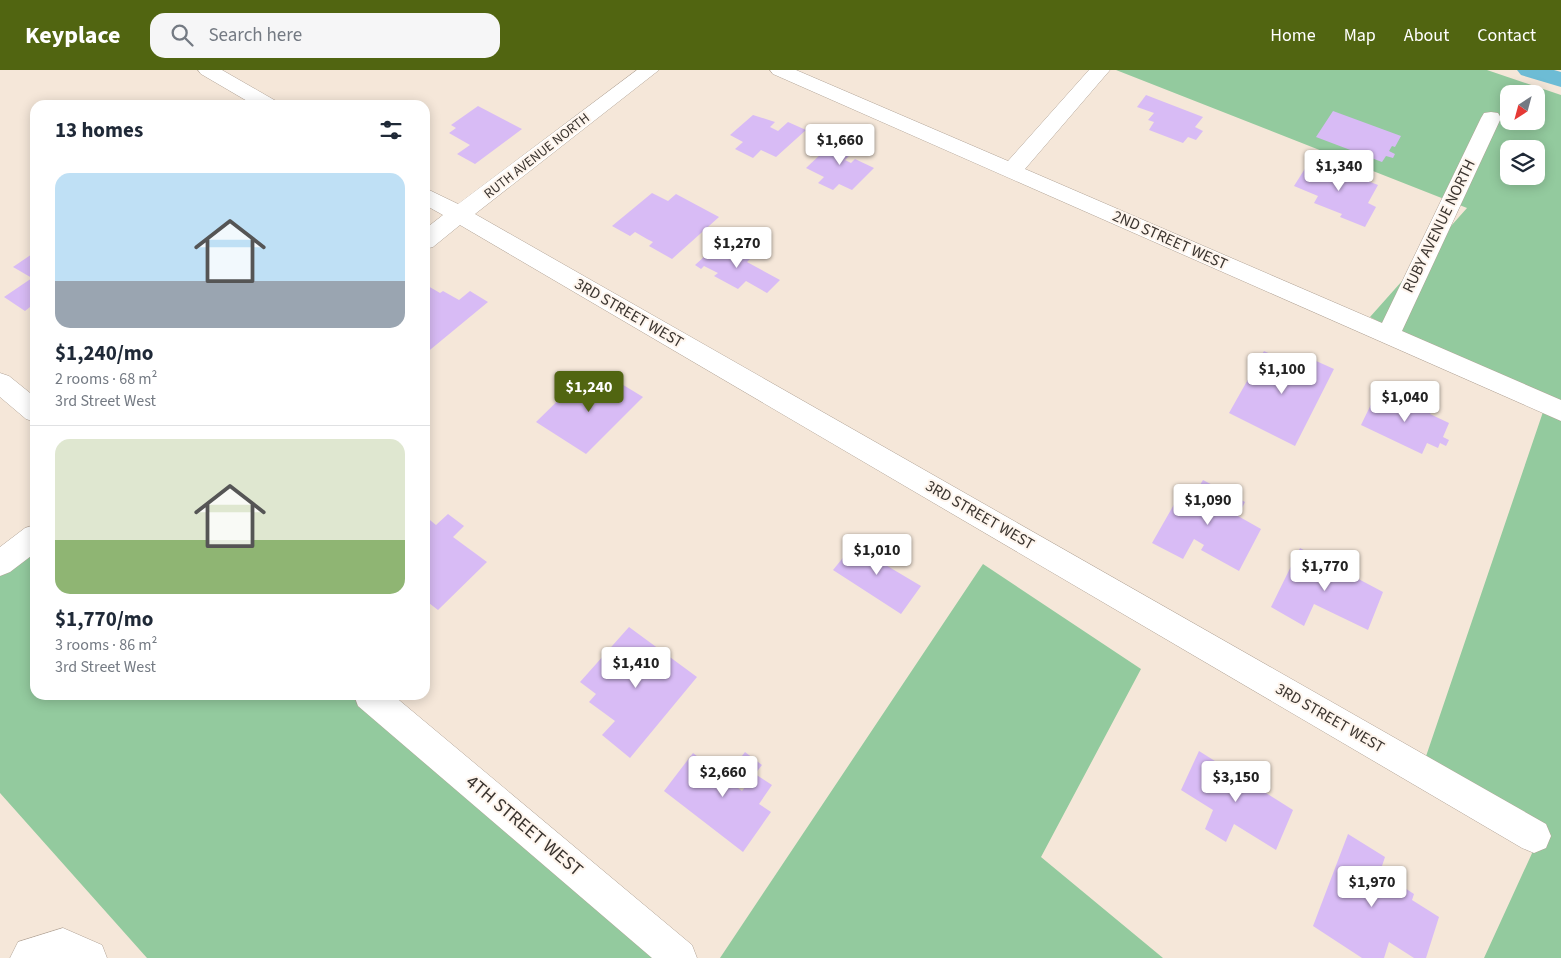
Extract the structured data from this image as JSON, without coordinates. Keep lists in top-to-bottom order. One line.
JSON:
{"streets":{"street":["RUTH AVENUE NORTH","RUBY AVENUE NORTH","2ND STREET WEST","3RD STREET WEST","4TH STREET WEST"]},"crossings":[["RUTH AVENUE NORTH","3RD STREET WEST"],["RUBY AVENUE NORTH","2ND STREET WEST"]],"north":"bottom left","page":{"header":"Keyplace","search":"Search here","nav":["Home","Map","About","Contact"],"heading":"13 homes","price":["$1,660","$1,340","$1,270","$1,100","$1,240","$1,040","$1,090","$1,010","$1,770","$1,410","$2,660","$3,150","$1,970"],"list":[{"name":"$1,240/mo","note":"2 rooms · 68 m² · 3rd Street West"},{"name":"$1,770/mo","note":"3 rooms · 86 m² · 3rd Street West"}]}}
